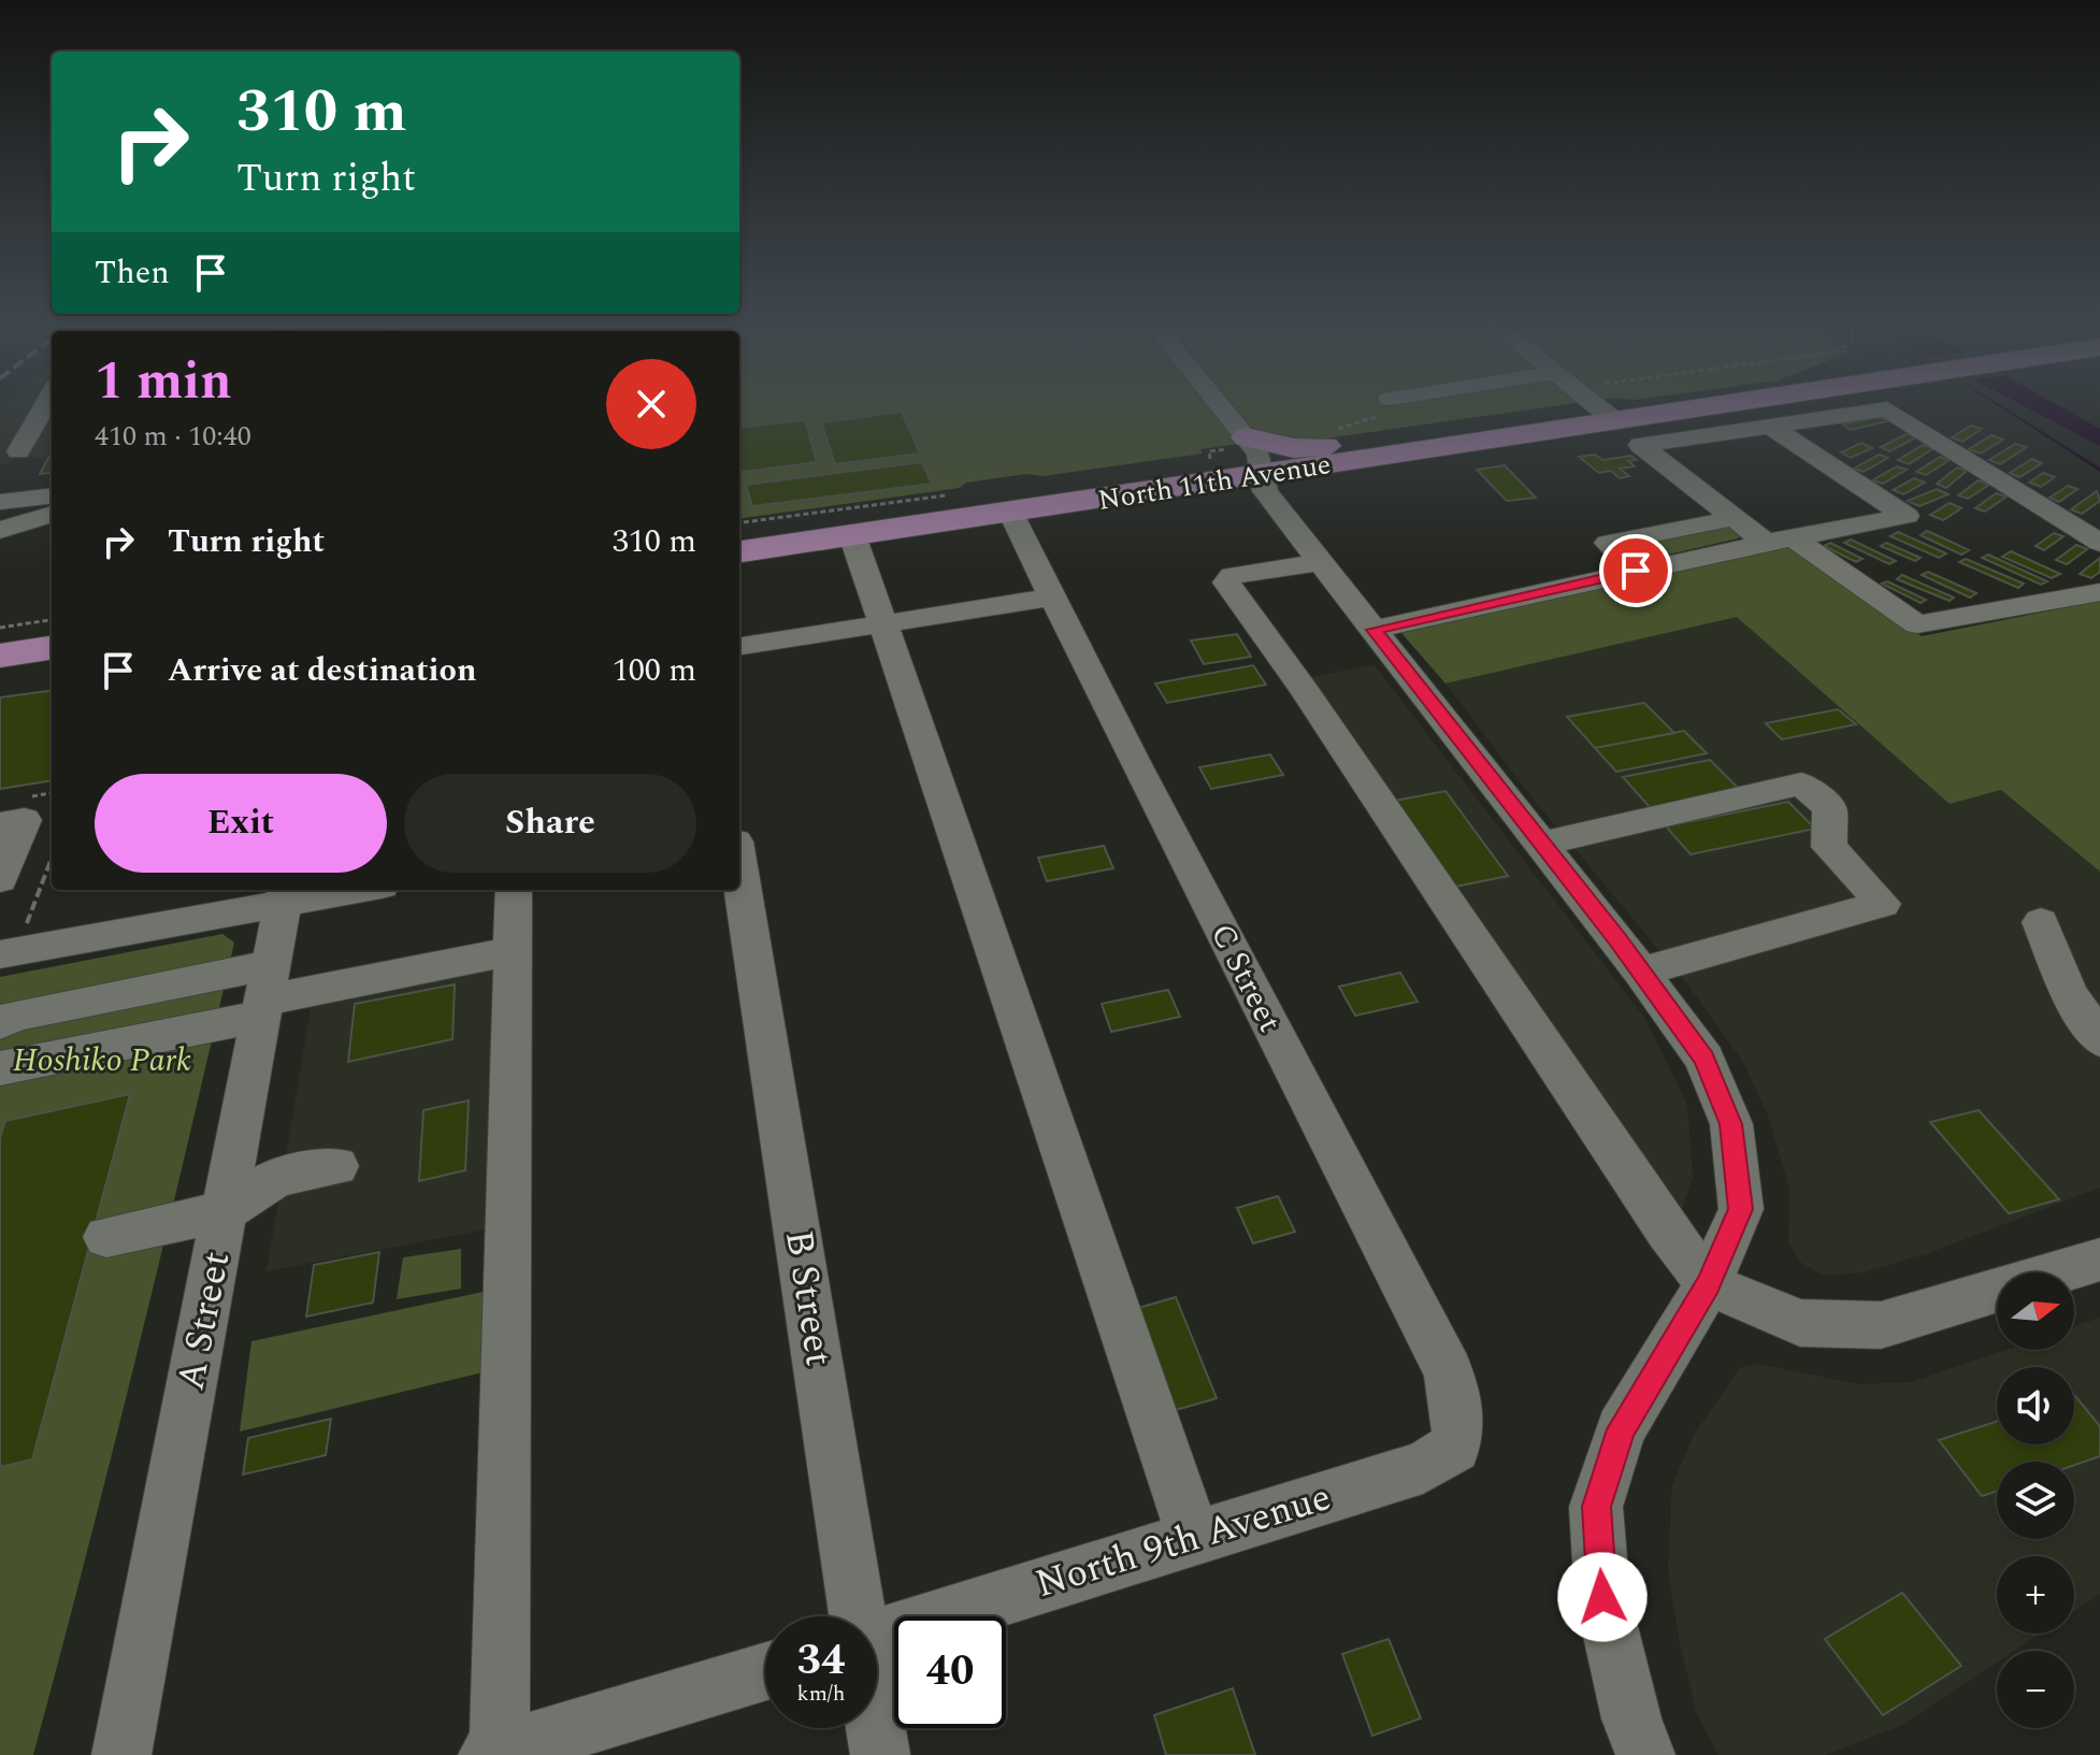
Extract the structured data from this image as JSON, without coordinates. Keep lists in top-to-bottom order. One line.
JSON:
{"streets":{"main road":["North 11th Avenue"],"street":["C Street","B Street","A Street","North 9th Avenue"]},"crossings":[["North 11th Avenue","C Street"],["C Street","North 9th Avenue"]],"parks":["Hoshiko Park"],"north":"right","page":{"turn":["310 m","Turn right"],"then":"Then","heading":["1 min","410 m · 10:40"],"list":[{"name":"Turn right","value":"310 m"},{"name":"Arrive at destination","value":"100 m"}],"buttons":["Exit","Share"],"map_buttons":["+","−"],"speed":"34 km/h","limit":"40"}}
